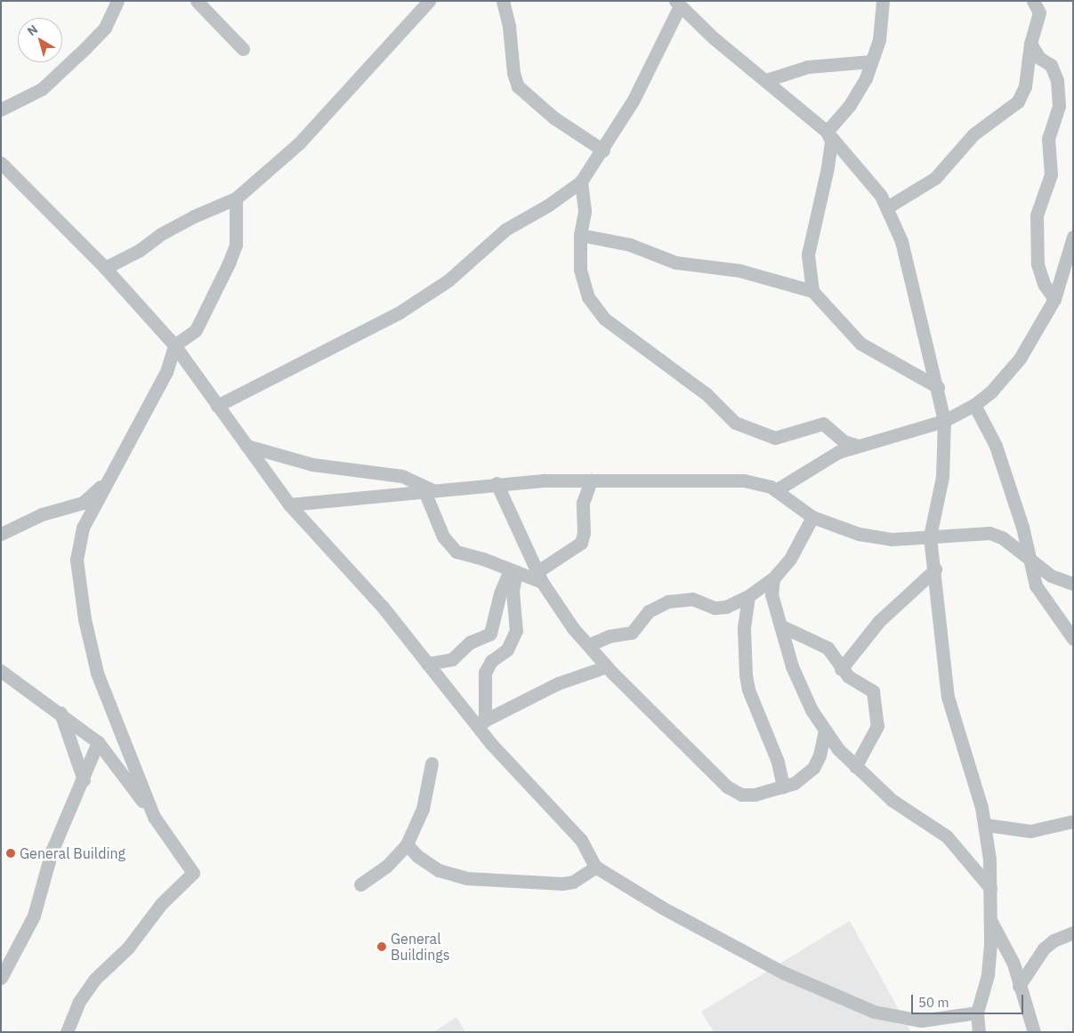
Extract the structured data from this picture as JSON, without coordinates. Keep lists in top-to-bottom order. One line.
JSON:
{"places":["General Building","General Buildings"],"scale_bar":"50 m","north":"top left"}
